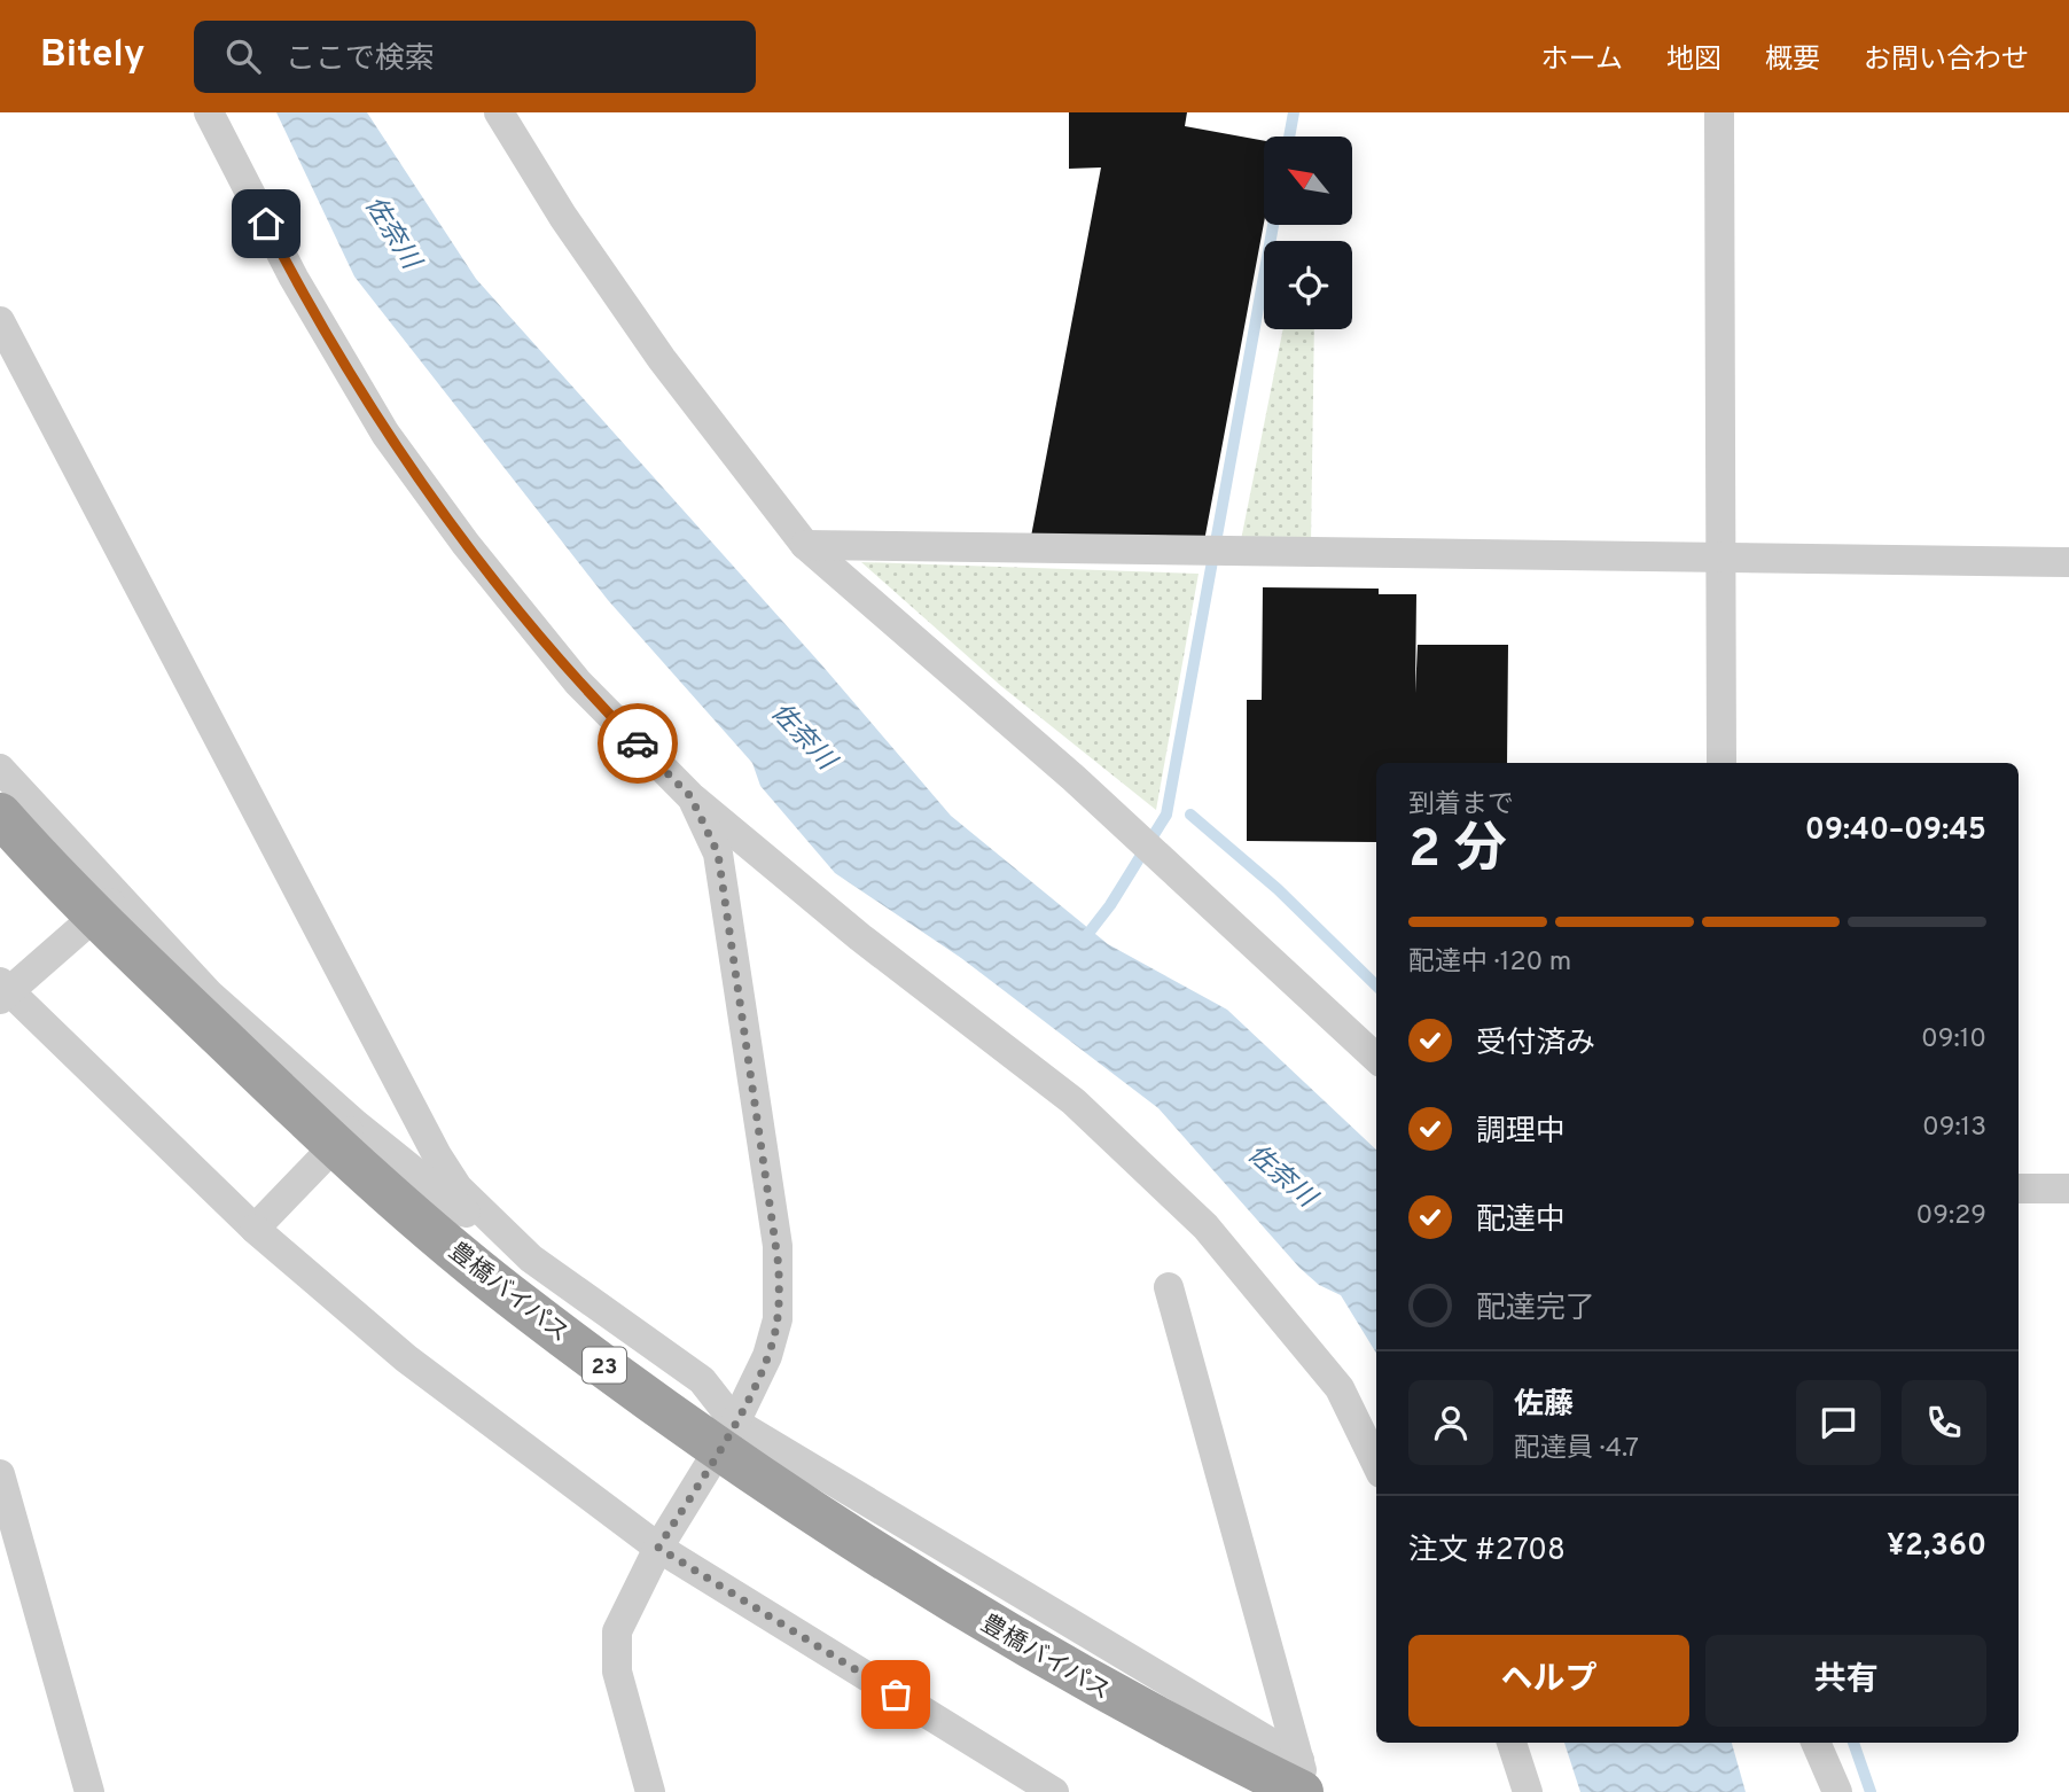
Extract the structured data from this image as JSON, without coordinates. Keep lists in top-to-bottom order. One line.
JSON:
{"streets":{"highway":["豊橋バイパス","23"]},"water":["佐奈川"],"north":"top left","page":{"header":"Bitely","search":"ここで検索","nav":["ホーム","地図","概要","お問い合わせ"],"heading":["2 分","到着まで","09:40–09:45"],"panel":["佐藤","配達員 · 4.7","注文 #2708","¥2,360"],"bar":"配達中 · 120 m","list":[["受付済み","09:10"],["調理中","09:13"],["配達中","09:29"],"配達完了"],"buttons":["ヘルプ","共有"]}}
